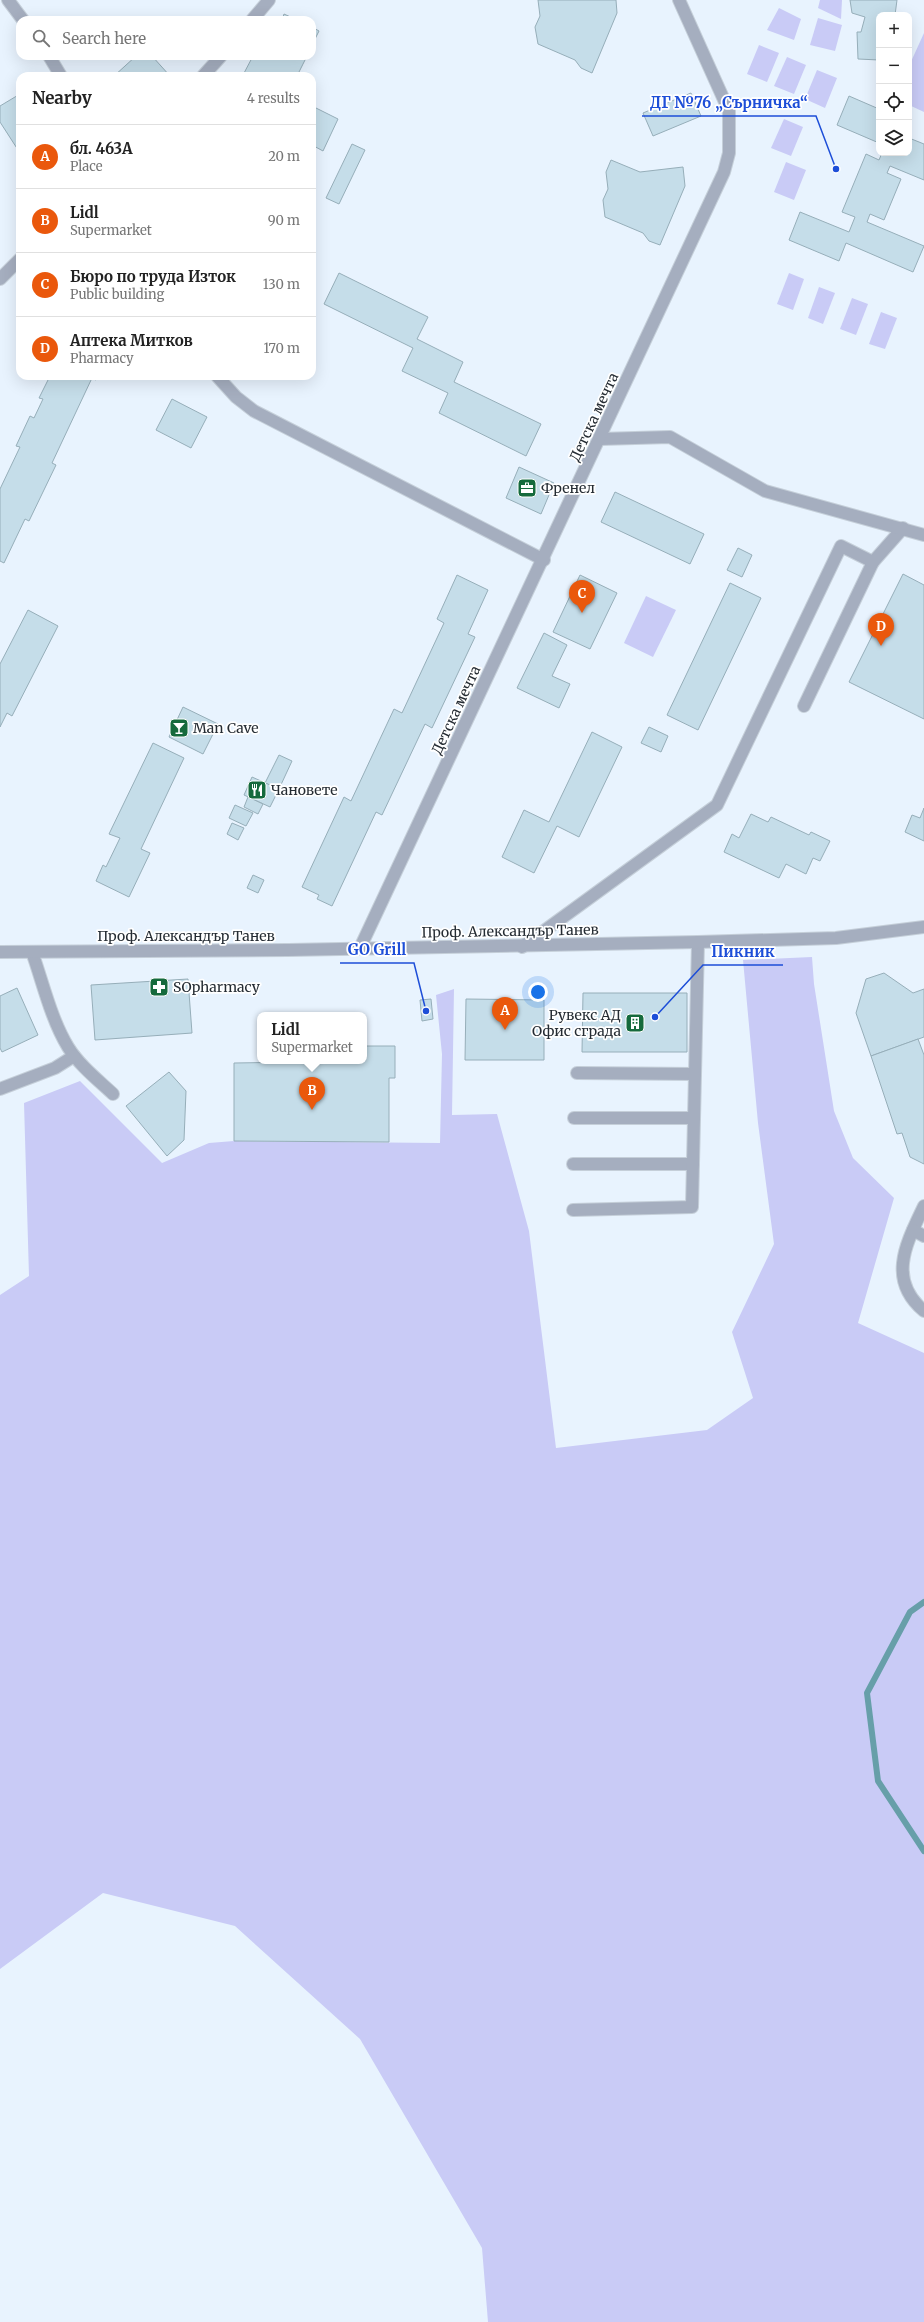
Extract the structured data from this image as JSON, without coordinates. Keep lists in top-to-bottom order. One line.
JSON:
{"streets":{"street":["Детска мечта","Проф. Александър Танев"]},"crossings":[["Детска мечта","Проф. Александър Танев"]],"places":{"other":["ДГ №76 „Сърничка“","GO Grill","Пикник"],"office":["Френел"],"bar":["Man Cave"],"restaurant":["Чановете"],"pharmacy":["SOpharmacy"],"building":["Рувекс АД Офис сграда"]},"page":{"map_buttons":["+","−"],"search":"Search here","heading":["Nearby","4 results"],"list":[{"mark":"A","name":"бл. 463А","note":"Place","value":"20 m"},{"mark":"B","name":"Lidl","note":"Supermarket","value":"90 m"},{"mark":"C","name":"Бюро по труда Изток","note":"Public building","value":"130 m"},{"mark":"D","name":"Аптека Митков","note":"Pharmacy","value":"170 m"}],"pins":["C","D","A","B"],"popup":["Lidl","Supermarket"]}}
